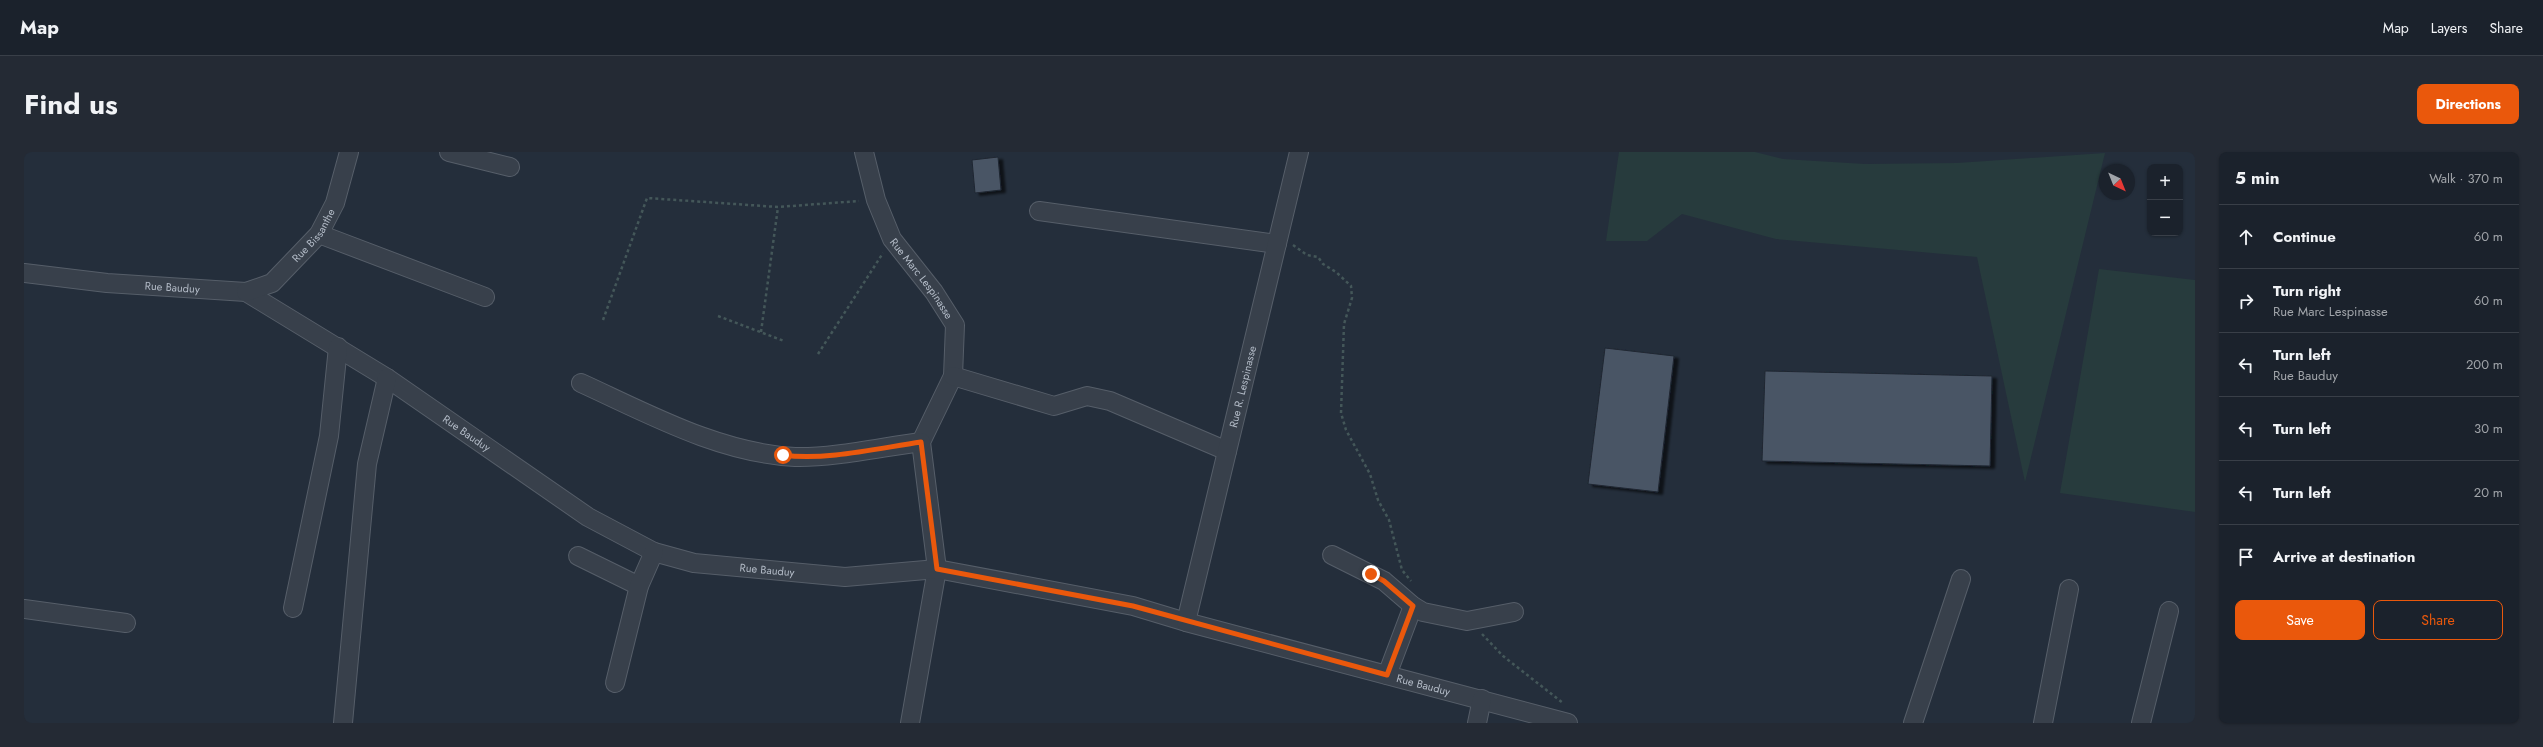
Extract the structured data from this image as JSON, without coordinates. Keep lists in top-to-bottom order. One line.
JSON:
{"streets":{"street":["Rue Bissanthe","Rue Marc Lespinasse","Rue Bauduy","Rue R. Lespinasse"]},"crossings":[["Rue Bissanthe","Rue Bauduy"],["Rue Bauduy","Rue R. Lespinasse"]],"north":"bottom right","page":{"header":"Map","nav":["Map","Layers","Share"],"title":"Find us","buttons":["Directions",["Save","Share"]],"heading":["5 min","Walk · 370 m"],"map_buttons":["+","−"],"list":[["Continue","60 m"],["Turn right","Rue Marc Lespinasse","60 m"],["Turn left","Rue Bauduy","200 m"],["Turn left","30 m"],["Turn left","20 m"],"Arrive at destination"]}}
